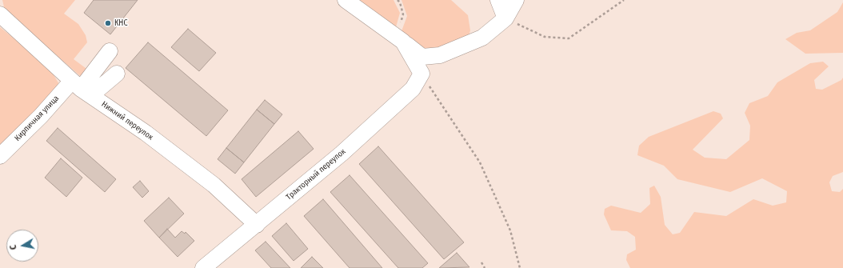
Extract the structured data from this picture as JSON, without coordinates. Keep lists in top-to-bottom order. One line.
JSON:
{"streets":{"street":["Кирпичная улица","Нижний переулок","Тракторный переулок"]},"crossings":[["Кирпичная улица","Нижний переулок"],["Нижний переулок","Тракторный переулок"]],"places":["КНС"],"north":"left"}
